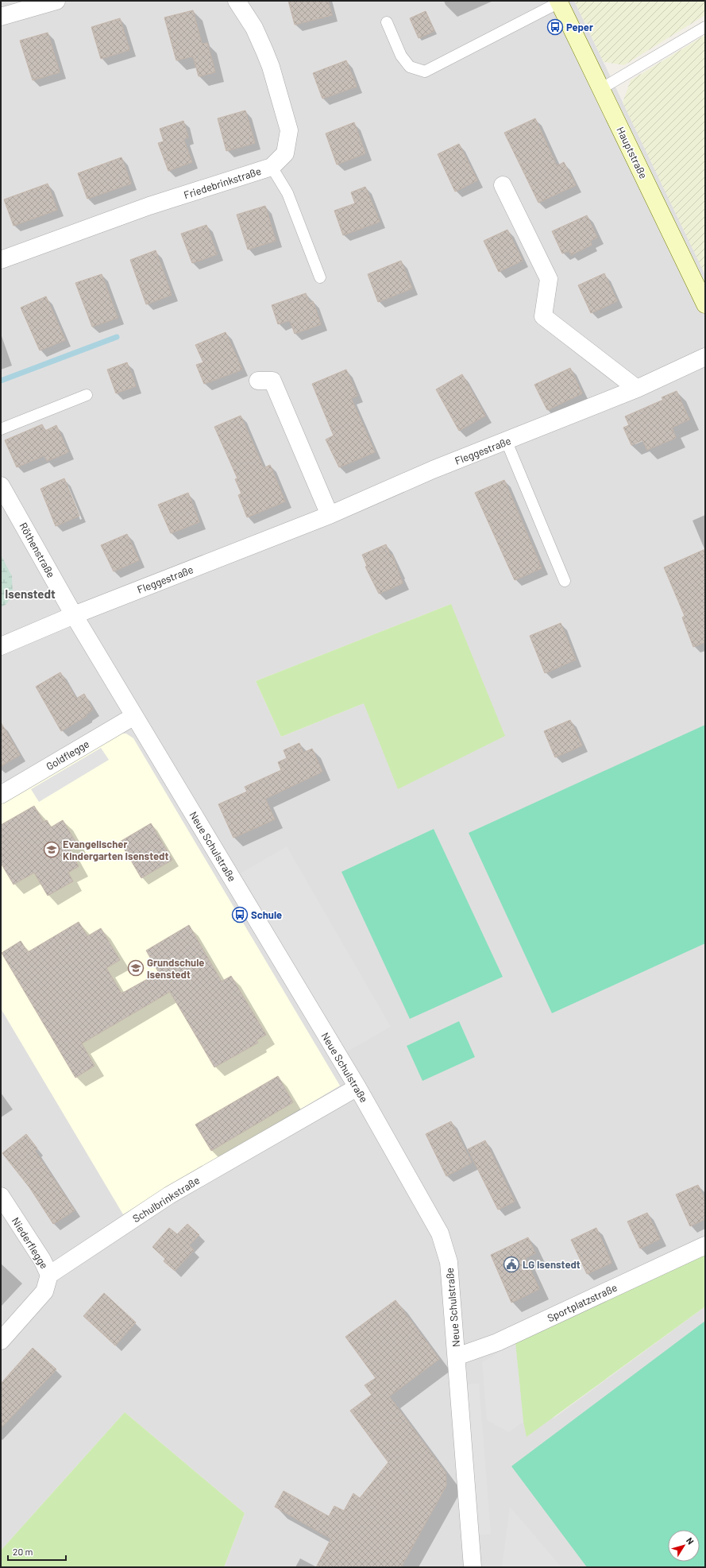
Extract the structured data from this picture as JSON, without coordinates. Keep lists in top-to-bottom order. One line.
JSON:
{"streets":{"main road":["Hauptstraße"],"street":["Friedebrinkstraße","Fleggestraße","Röthenstraße","Goldflegge","Neue Schulstraße","Schulbrinkstraße","Niederflegge","Sportplatzstraße"]},"crossings":[["Fleggestraße","Röthenstraße"],["Fleggestraße","Neue Schulstraße"],["Röthenstraße","Neue Schulstraße"],["Goldflegge","Neue Schulstraße"],["Neue Schulstraße","Schulbrinkstraße"],["Neue Schulstraße","Sportplatzstraße"],["Schulbrinkstraße","Niederflegge"]],"districts":["Isenstedt"],"places":{"bus stop":["Peper","Schule"],"school or university":["Evangelischer Kindergarten Isenstedt","Grundschule Isenstedt"],"public building":["LG Isenstedt"]},"scale_bar":"20 m","north":"top right"}
